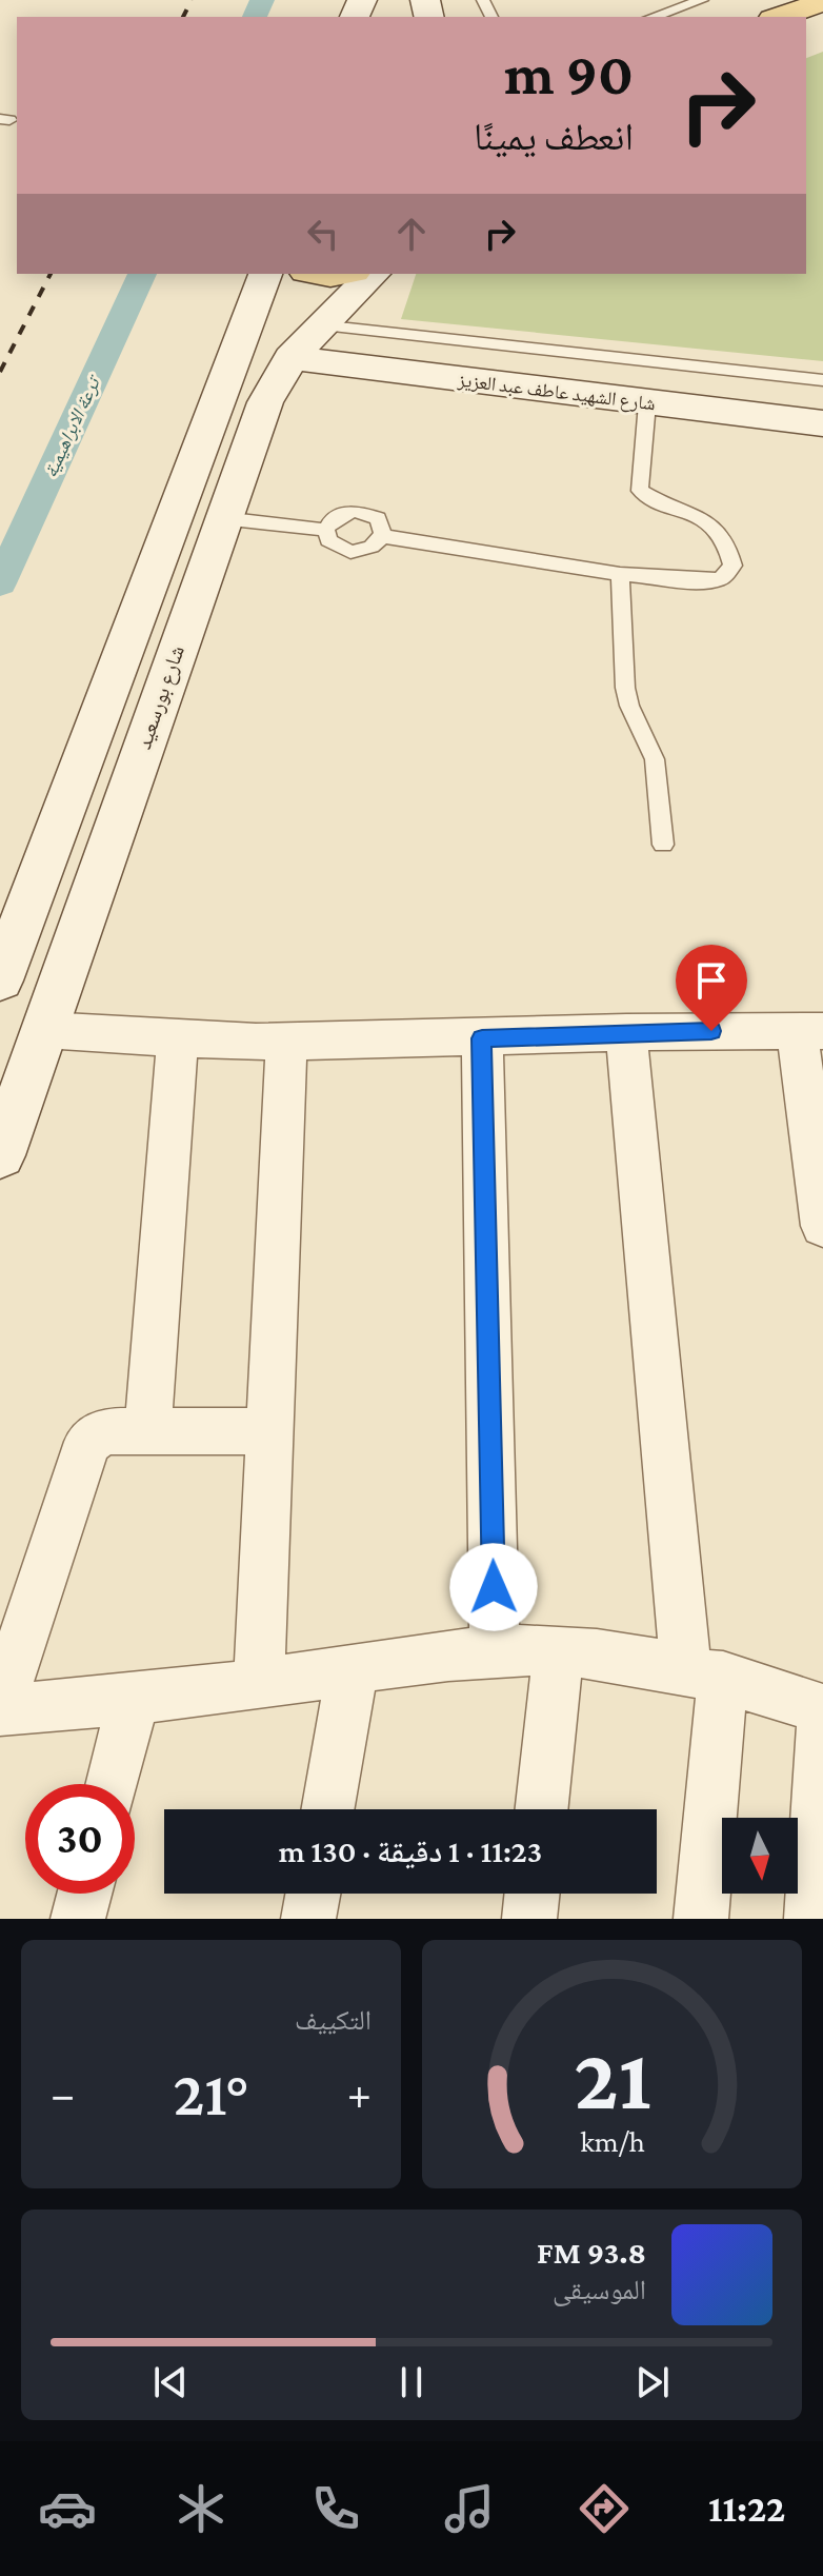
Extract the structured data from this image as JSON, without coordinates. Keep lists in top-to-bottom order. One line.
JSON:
{"streets":{"main road":["شارع الشهيد عاطف عبد العزيز","شارع بورسعيد"]},"crossings":[["شارع الشهيد عاطف عبد العزيز","شارع بورسعيد"]],"water":["ترعة الابراهيمية"],"north":"bottom","page":{"turn":["90 m","انعطف يمينًا"],"limit":"30","trip":"11:23 · 1 دقيقة · 130 m","tile":"التكييف","heat":["−","21°","+"],"song":["93.8 FM","الموسيقى"],"tabs":"11:22","gauge":["21","km/h"]}}
